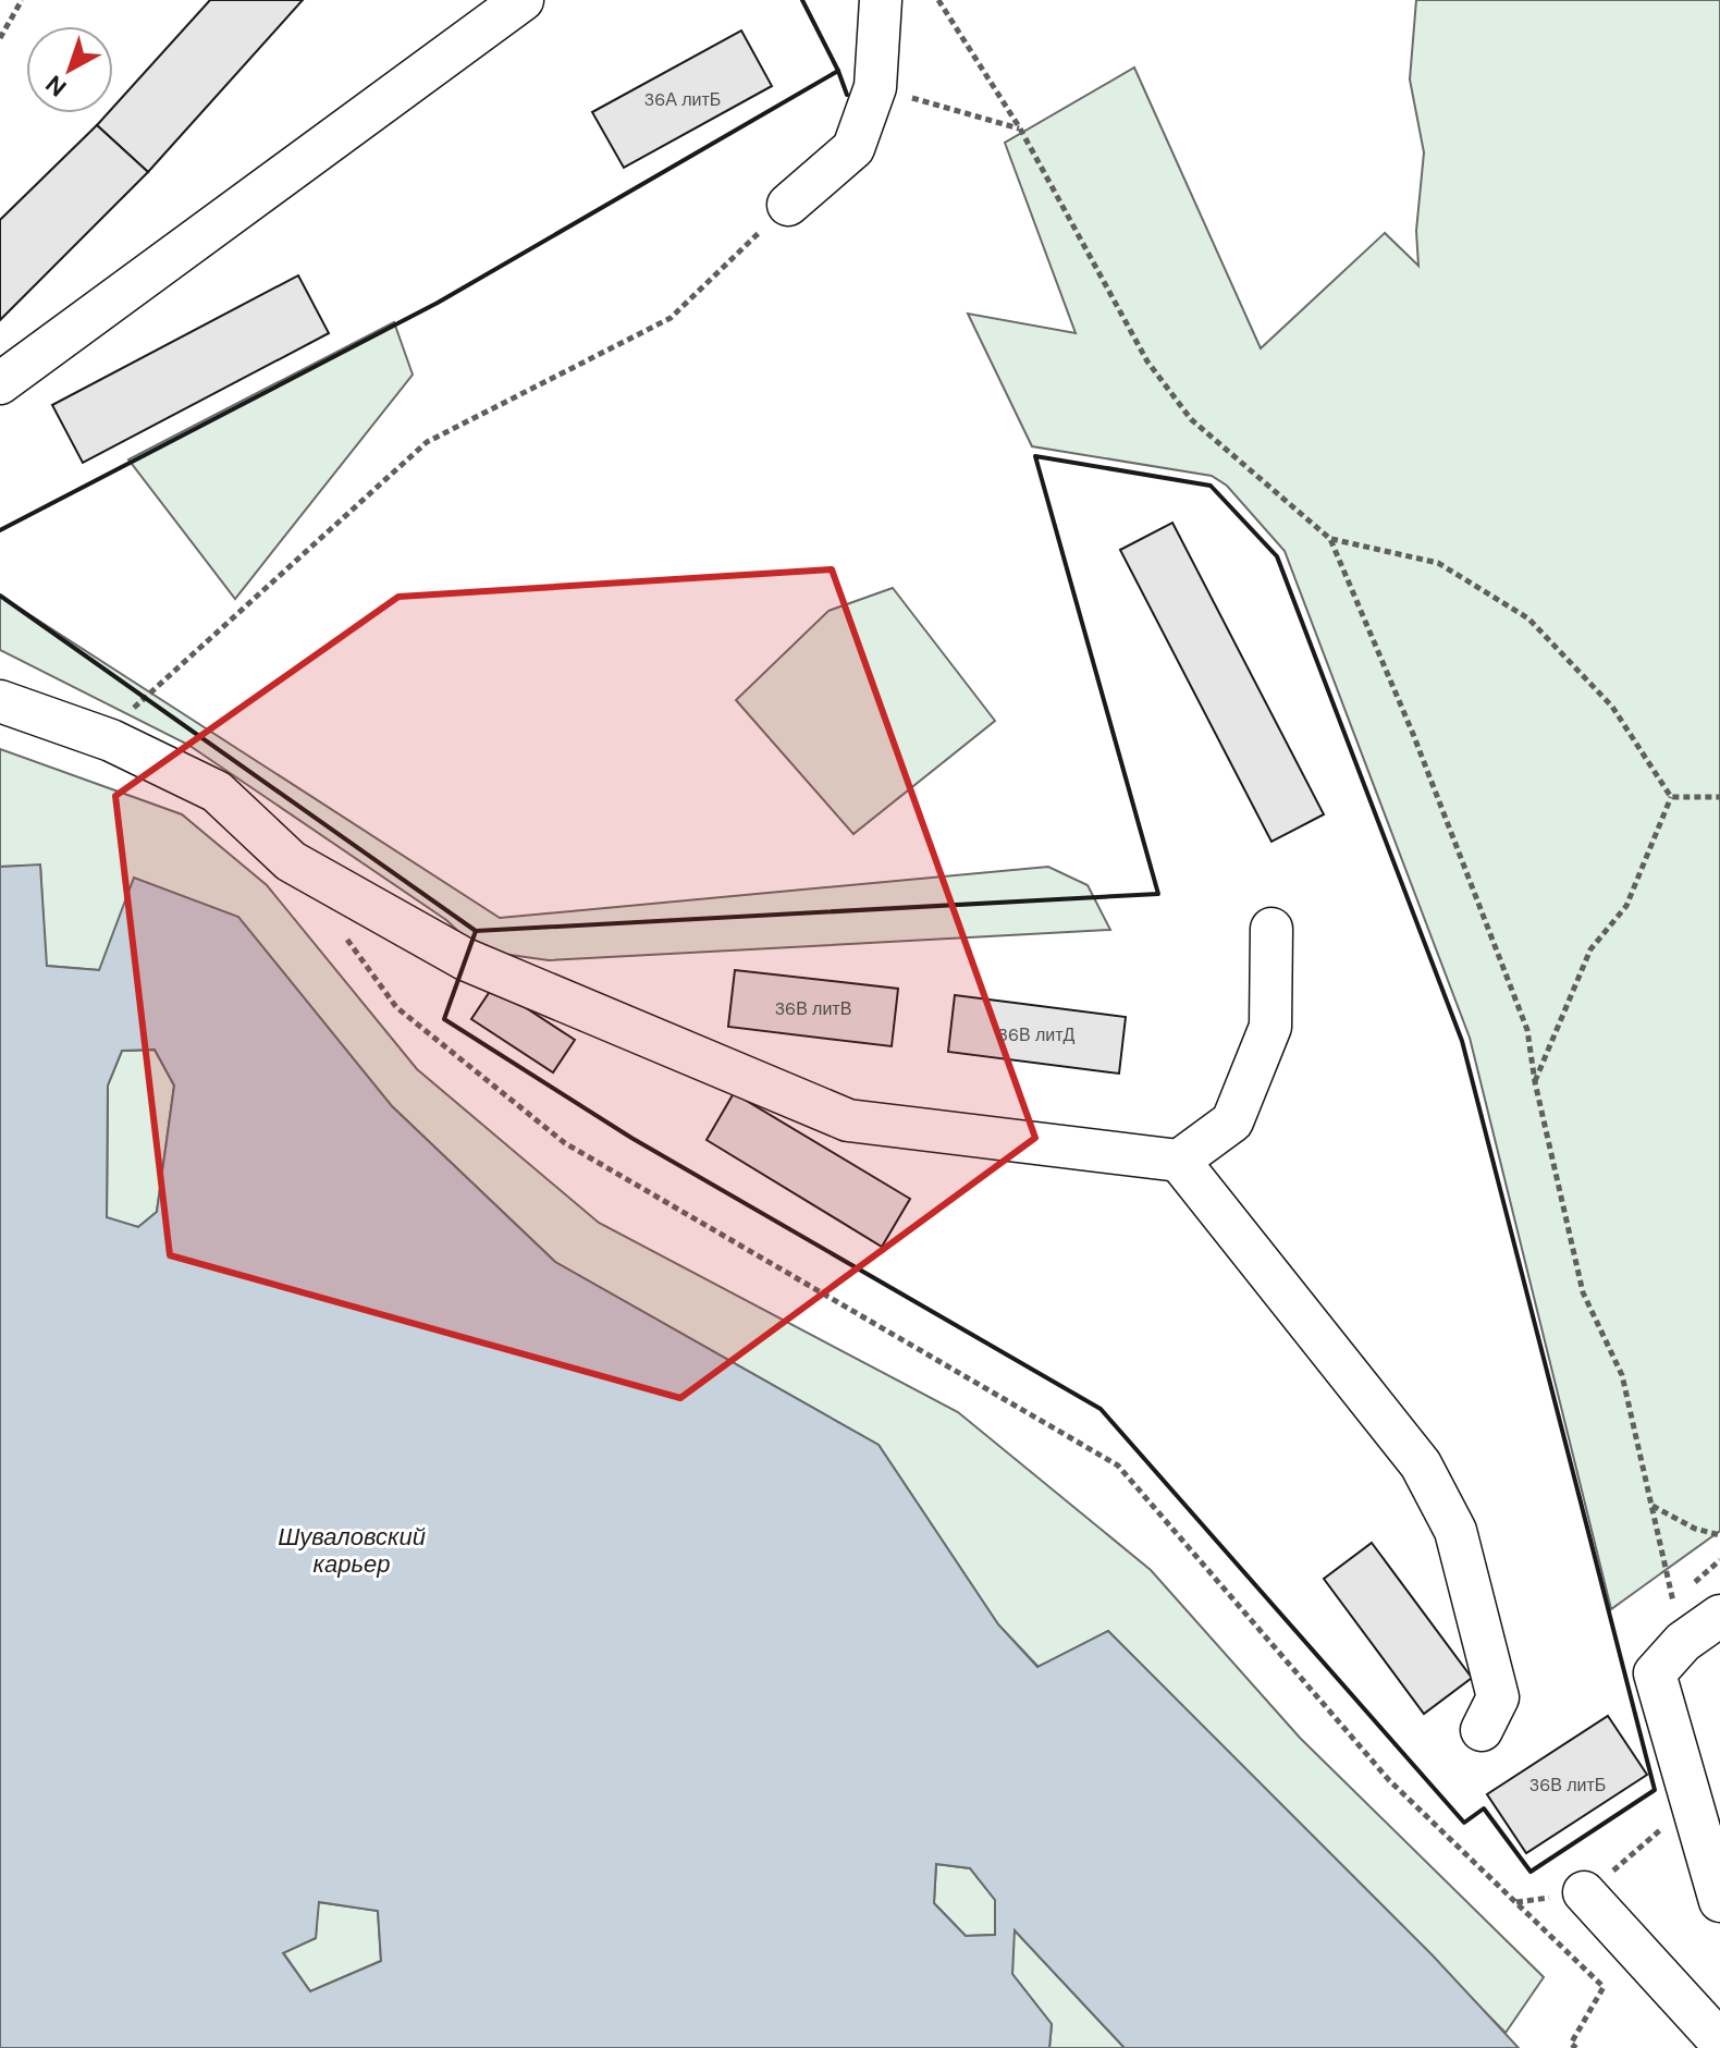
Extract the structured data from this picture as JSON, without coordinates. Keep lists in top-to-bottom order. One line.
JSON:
{"water":["Шуваловский карьер"],"house_numbers":["36А литБ","36В литВ","36В литД","36В литБ"],"north":"bottom left"}
